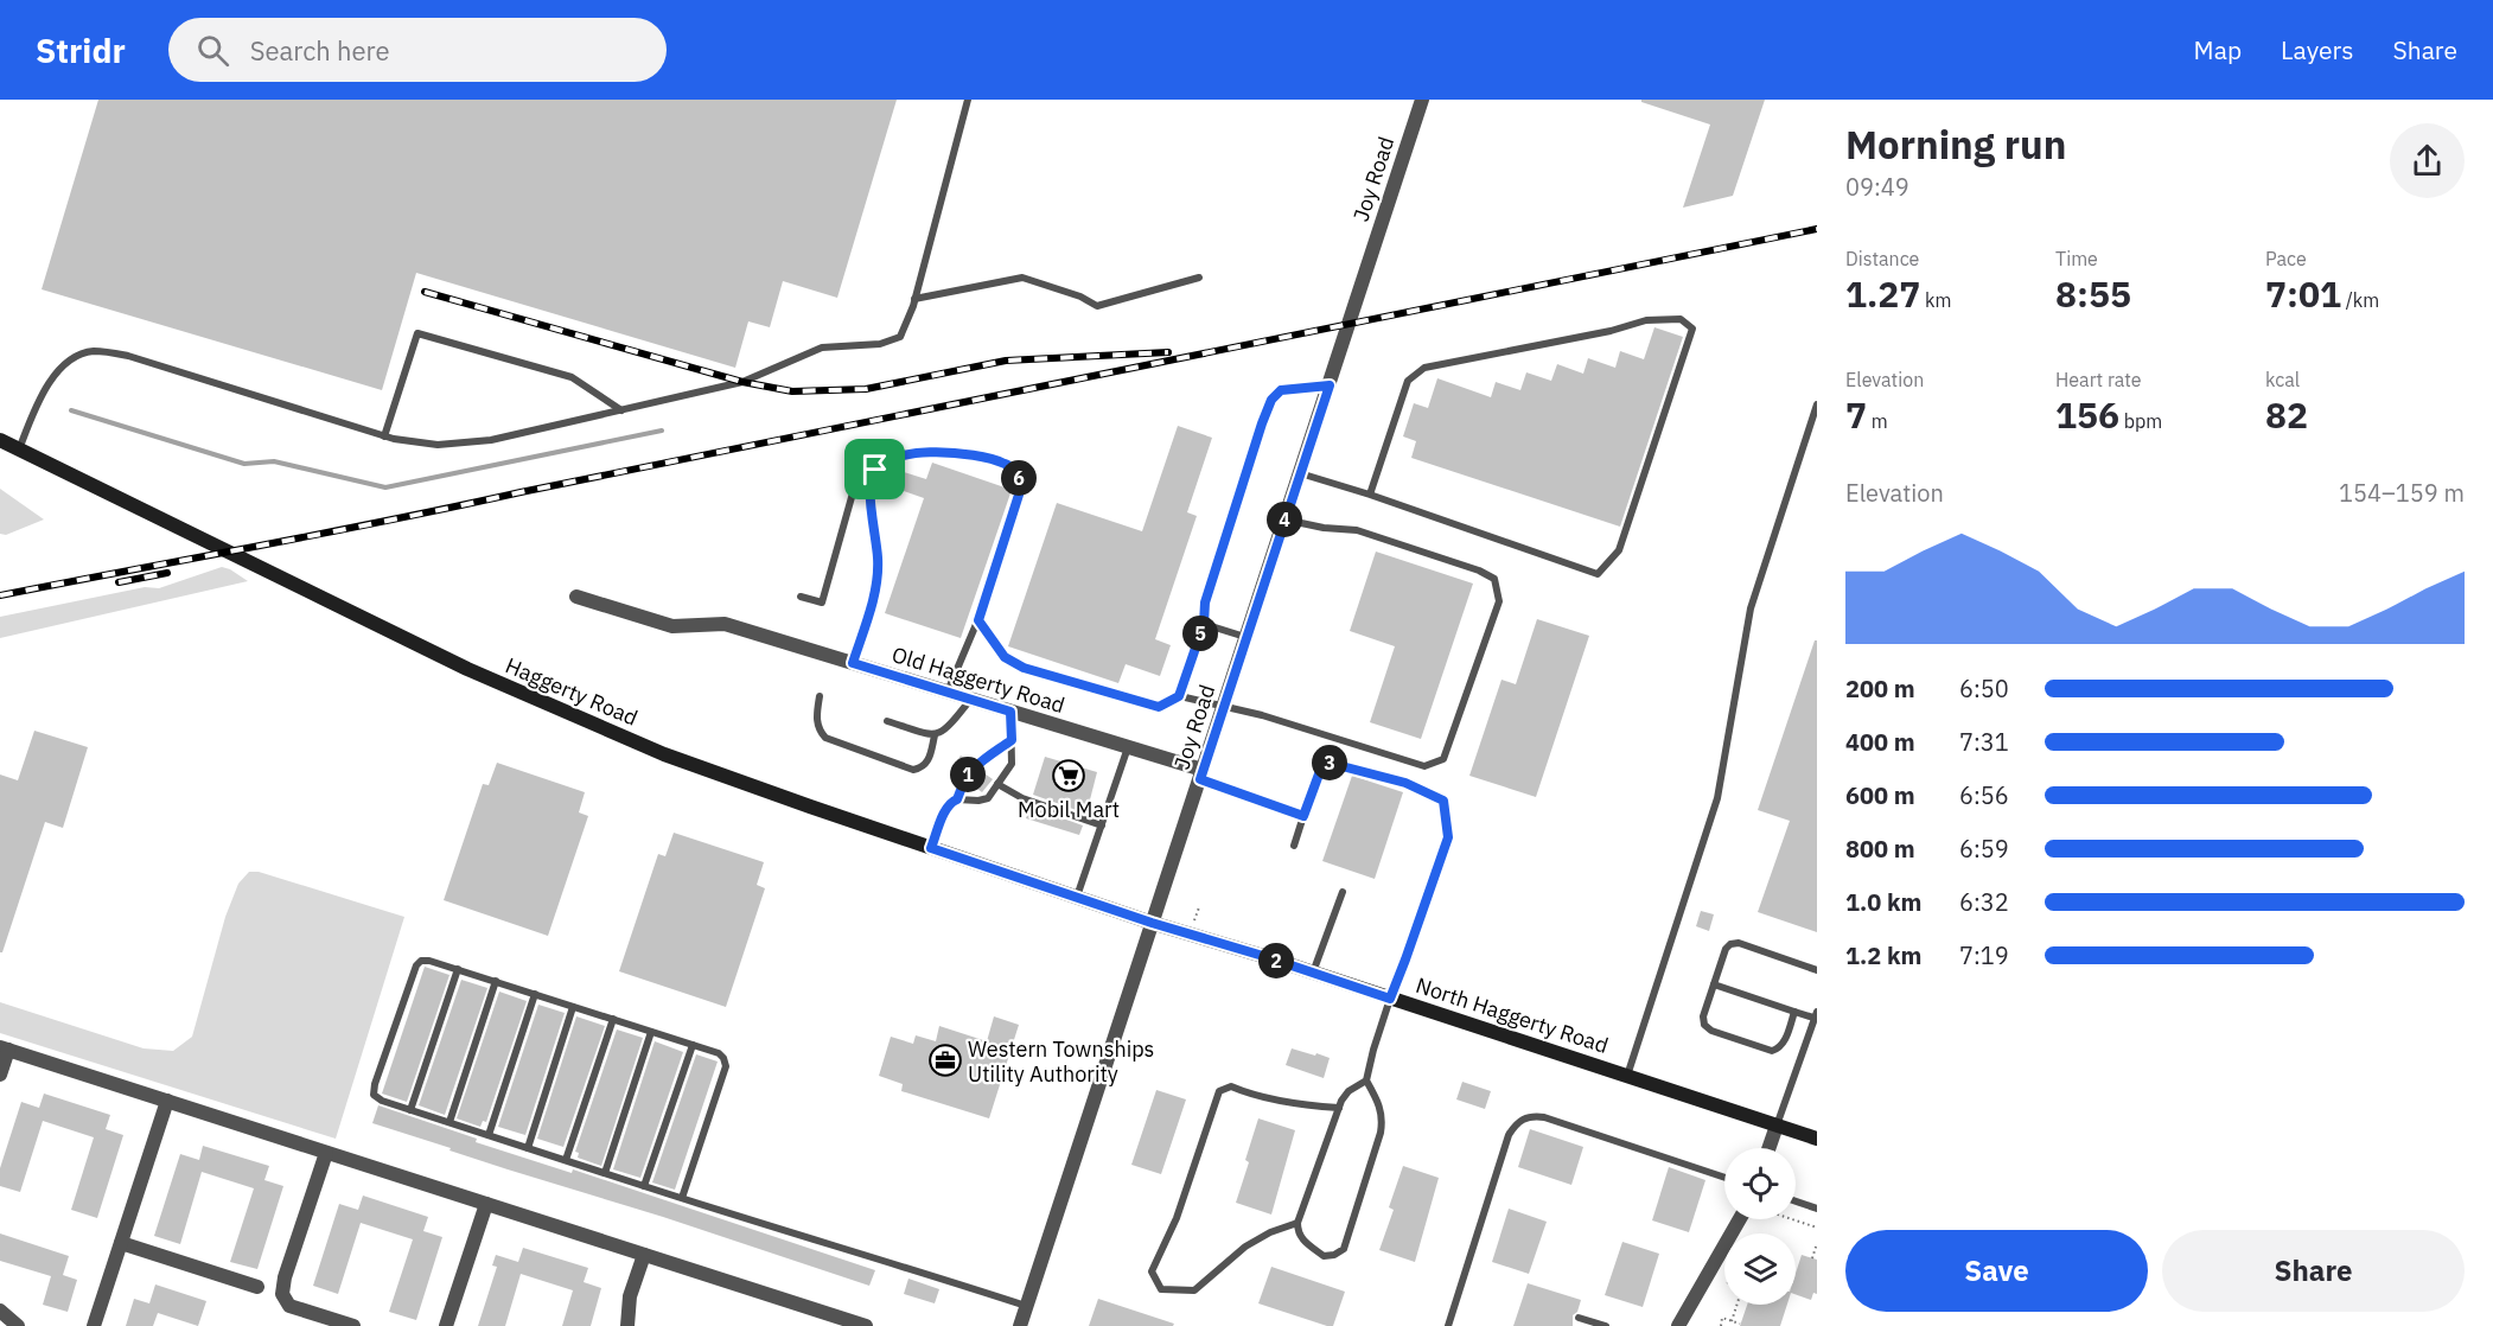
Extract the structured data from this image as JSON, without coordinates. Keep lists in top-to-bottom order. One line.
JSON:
{"streets":{"main road":["Haggerty Road","North Haggerty Road"],"street":["Joy Road","Old Haggerty Road"]},"crossings":[["Joy Road","Old Haggerty Road"],["Joy Road","Haggerty Road"],["Joy Road","North Haggerty Road"],["Haggerty Road","North Haggerty Road"]],"places":{"supermarket":["Mobil Mart"],"office":["Western Townships Utility Authority"]},"page":{"header":"Stridr","search":"Search here","nav":["Map","Layers","Share"],"heading":["Morning run","09:49"],"stats":[["Distance","1.27 km"],["Time","8:55"],["Pace","7:01 /km"],["Elevation","7 m"],["Heart rate","156 bpm"],["kcal","82"]],"pins":["6","4","5","3","1","2"],"chart":["Elevation","154–159 m"],"list":[{"name":"200 m","note":"6:50"},{"name":"400 m","note":"7:31"},{"name":"600 m","note":"6:56"},{"name":"800 m","note":"6:59"},{"name":"1.0 km","note":"6:32"},{"name":"1.2 km","note":"7:19"}],"buttons":["Save","Share"]}}
